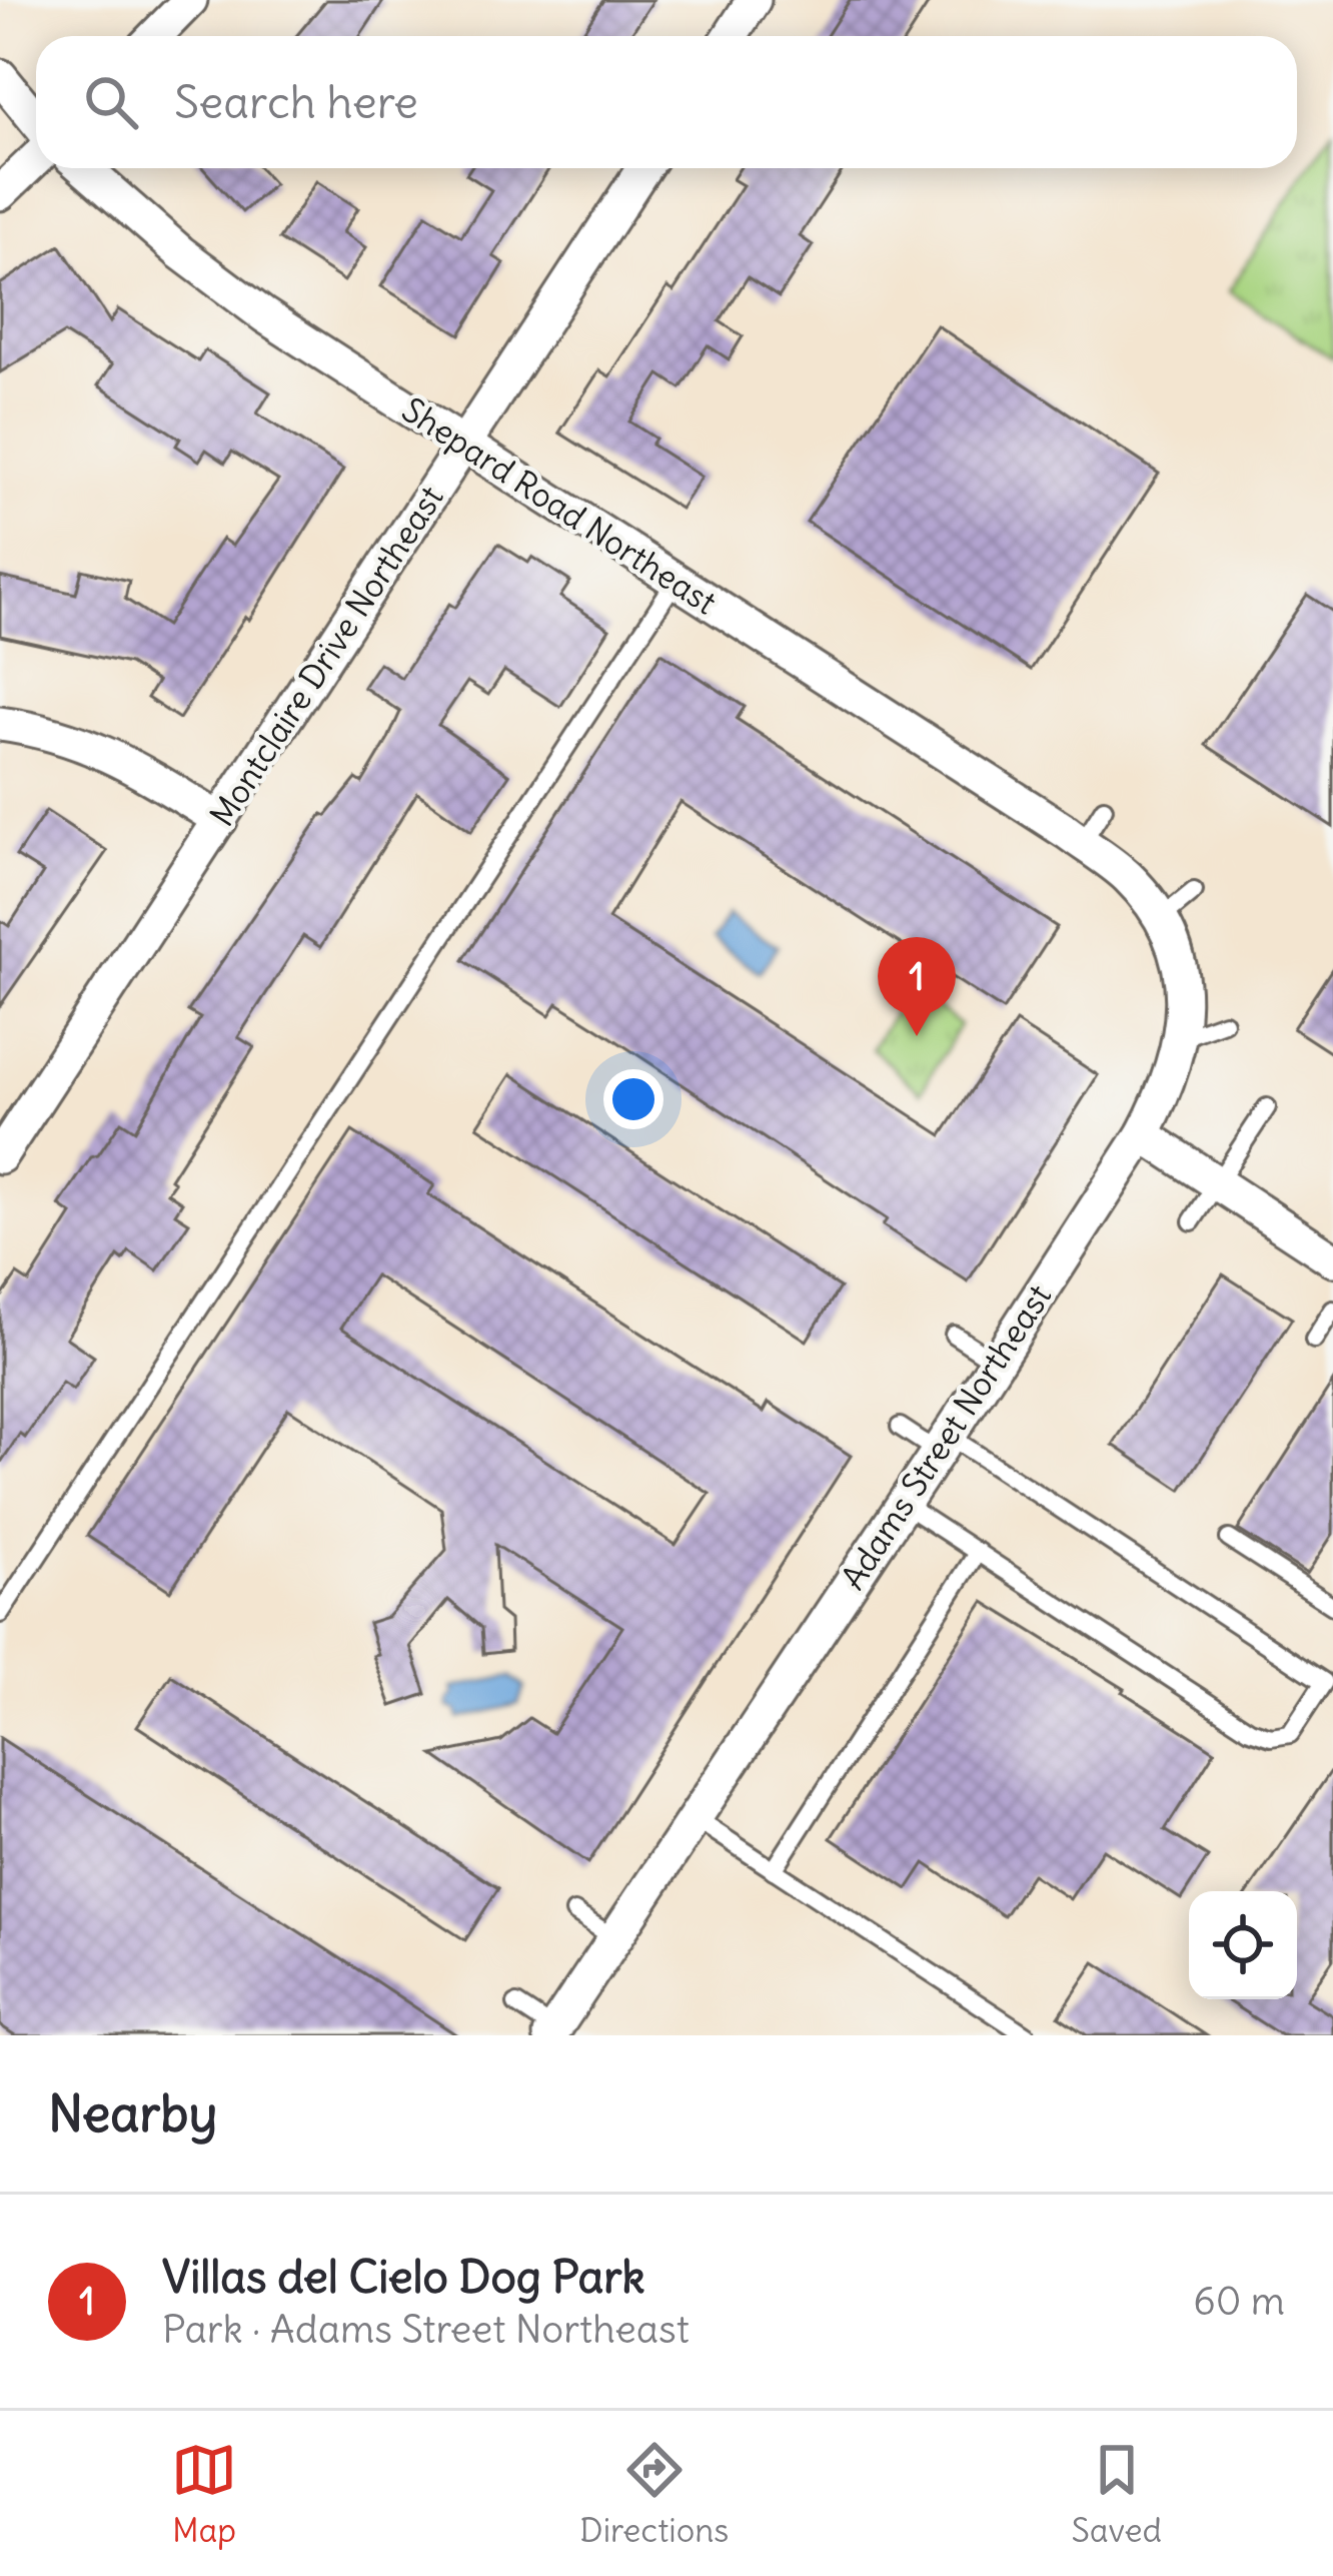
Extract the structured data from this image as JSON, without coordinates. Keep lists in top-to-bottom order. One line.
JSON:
{"streets":{"street":["Shepard Road Northeast","Montclaire Drive Northeast","Adams Street Northeast"]},"crossings":[["Shepard Road Northeast","Montclaire Drive Northeast"],["Shepard Road Northeast","Adams Street Northeast"]],"page":{"search":"Search here","pins":"1","heading":"Nearby","list":[{"mark":"1","name":"Villas del Cielo Dog Park","note":"Park · Adams Street Northeast","value":"60 m"}],"nav":["Map","Directions","Saved"]}}
